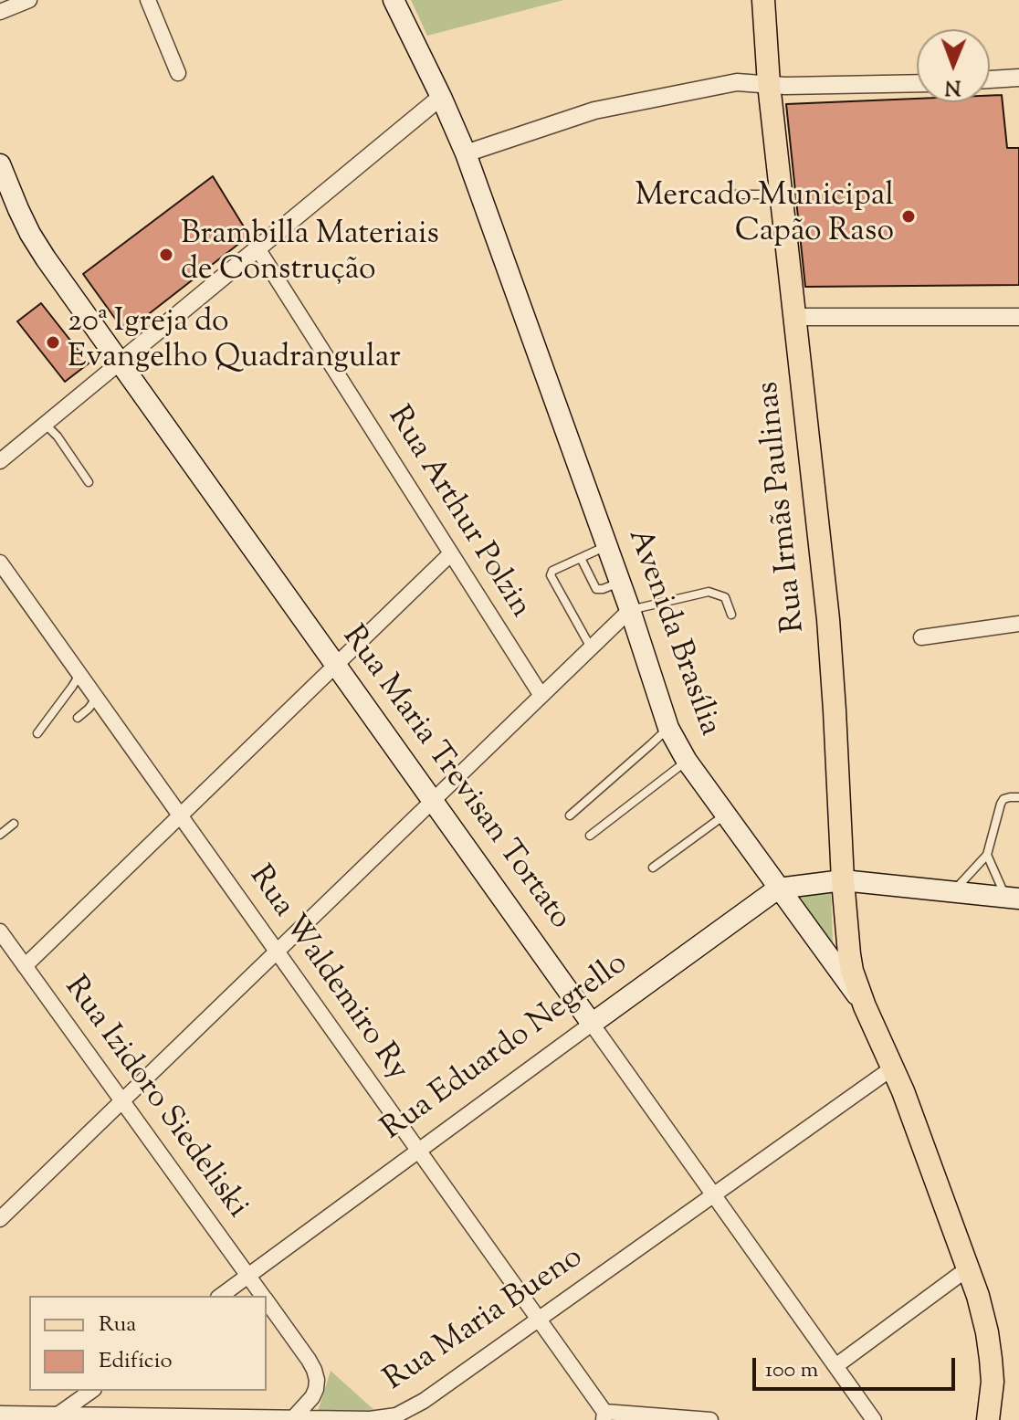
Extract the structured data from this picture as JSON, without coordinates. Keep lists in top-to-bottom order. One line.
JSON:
{"streets":{"main road":["Rua Irmãs Paulinas","Avenida Brasília","Rua Maria Trevisan Tortato","Rua Eduardo Negrello"],"street":["Rua Arthur Polzin","Rua Waldemiro Ry","Rua Izidoro Siedeliski","Rua Maria Bueno"]},"crossings":[["Rua Irmãs Paulinas","Avenida Brasília"],["Rua Irmãs Paulinas","Rua Eduardo Negrello"],["Avenida Brasília","Rua Eduardo Negrello"],["Avenida Brasília","Rua Maria Bueno"],["Rua Maria Trevisan Tortato","Rua Eduardo Negrello"],["Rua Maria Trevisan Tortato","Rua Maria Bueno"],["Rua Waldemiro Ry","Rua Eduardo Negrello"],["Rua Waldemiro Ry","Rua Maria Bueno"],["Rua Eduardo Negrello","Rua Izidoro Siedeliski"],["Rua Izidoro Siedeliski","Rua Maria Bueno"]],"places":["Mercado Municipal Capão Raso","Brambilla Materiais de Construção","20ª Igreja do Evangelho Quadrangular"],"legend":["Rua","Edifício"],"scale_bar":"100 m","north":"bottom"}
